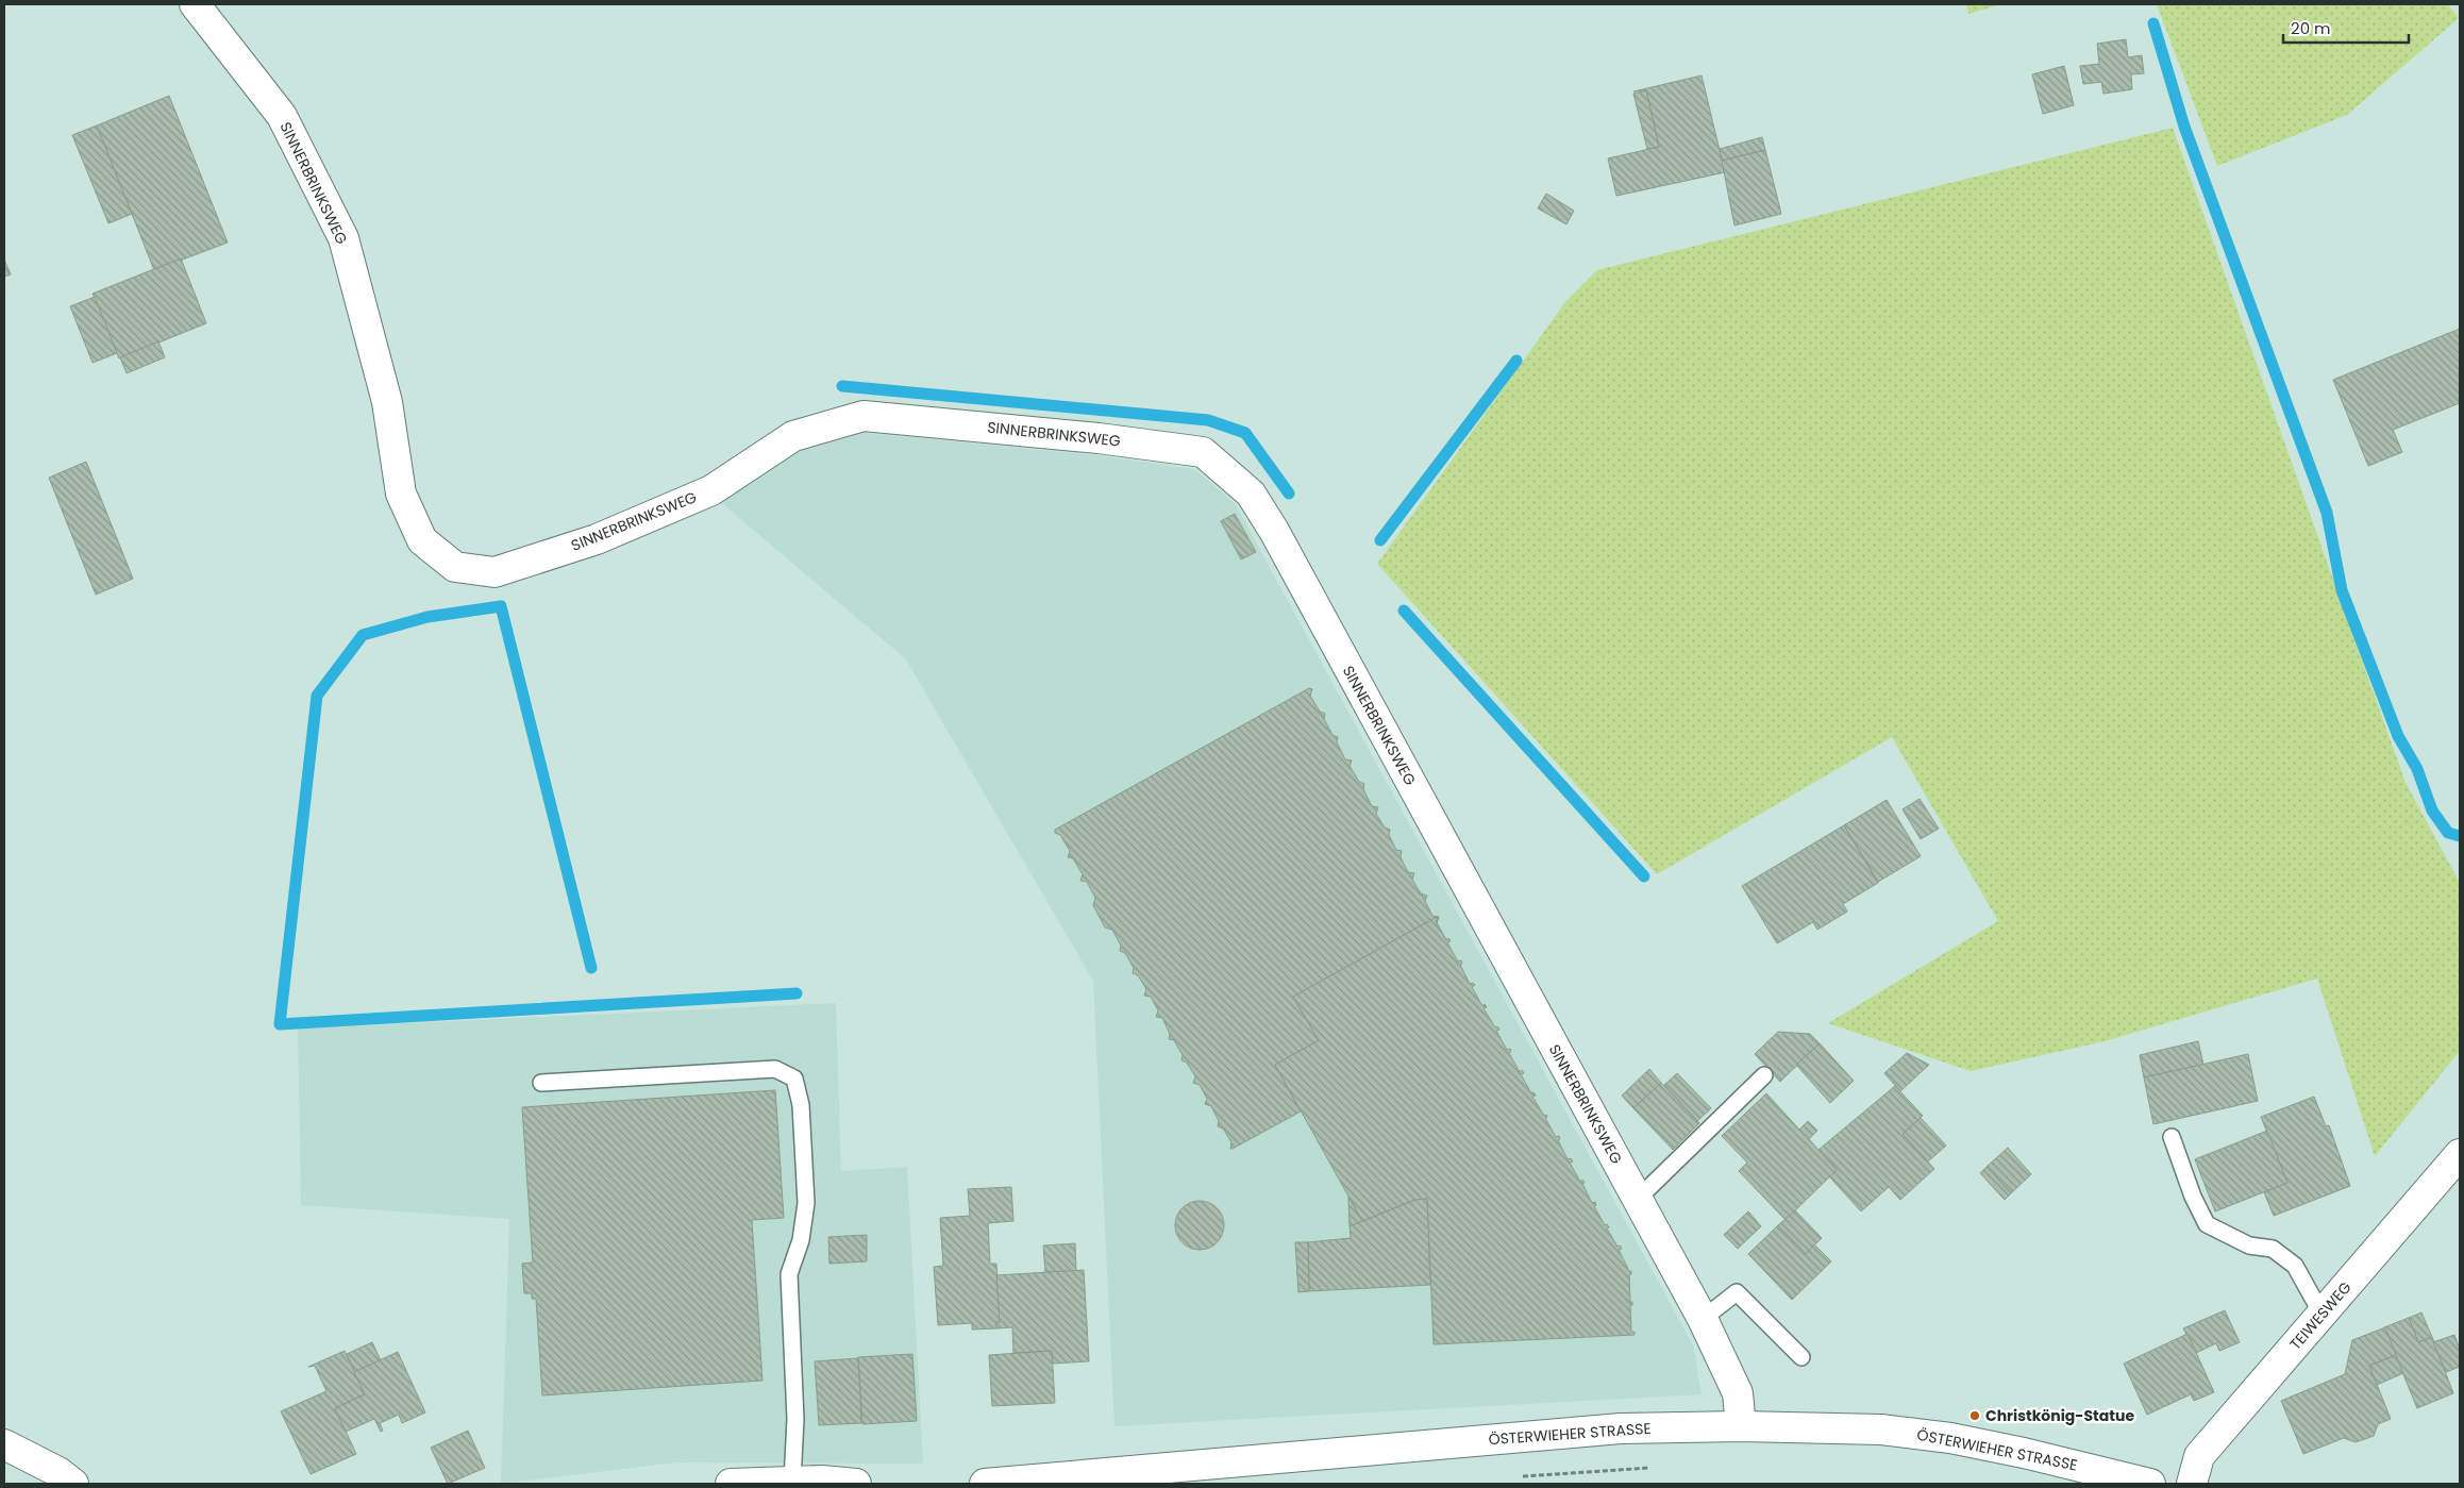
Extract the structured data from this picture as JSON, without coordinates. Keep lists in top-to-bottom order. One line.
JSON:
{"streets":{"street":["SINNERBRINKSWEG","TEIWESWEG","ÖSTERWIEHER STRASSE"]},"crossings":[["SINNERBRINKSWEG","ÖSTERWIEHER STRASSE"]],"places":["Christkönig-Statue"],"scale_bar":"20 m"}
